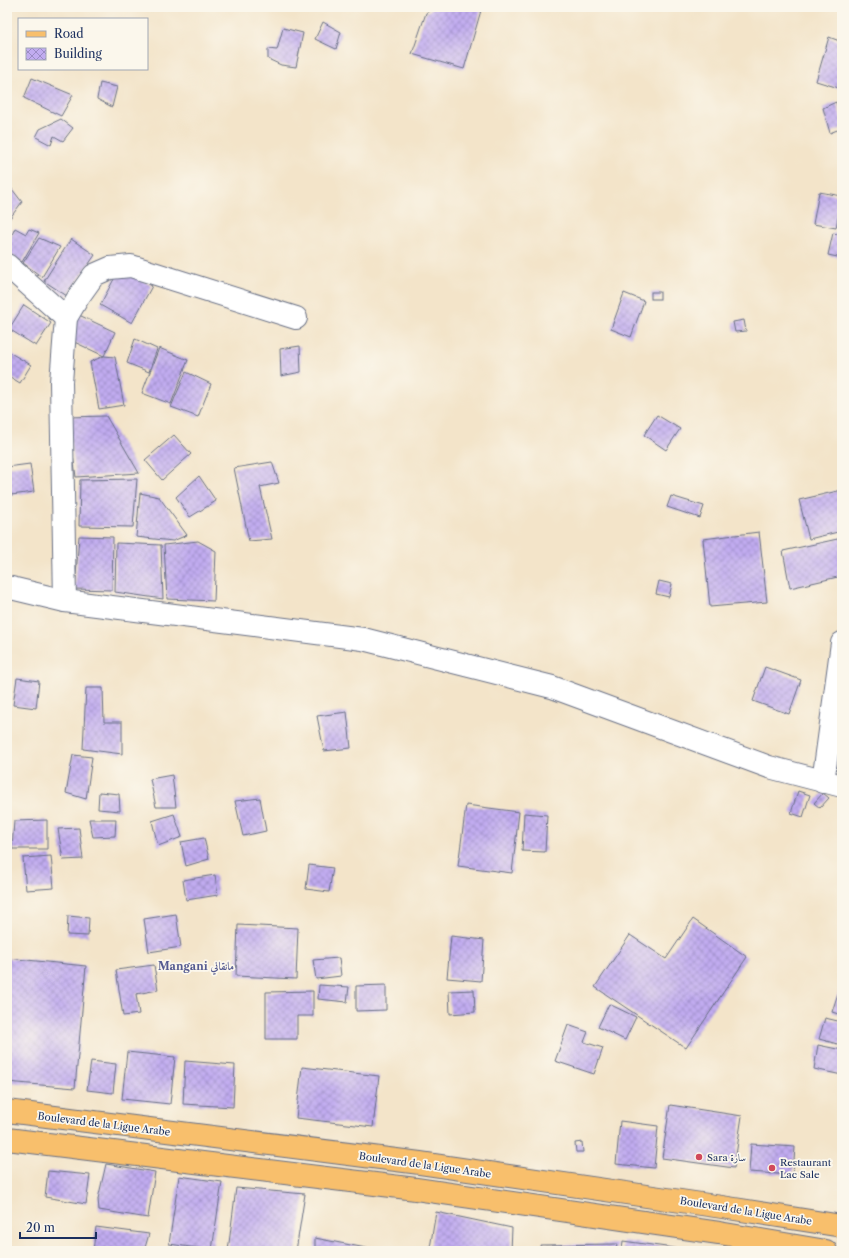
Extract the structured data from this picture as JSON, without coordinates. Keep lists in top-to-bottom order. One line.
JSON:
{"streets":{"main road":["Boulevard de la Ligue Arabe"]},"districts":["Mangani مانقاني"],"places":["Sara سارة","Restaurant Lac Sale"],"legend":["Road","Building"],"scale_bar":"20 m"}
